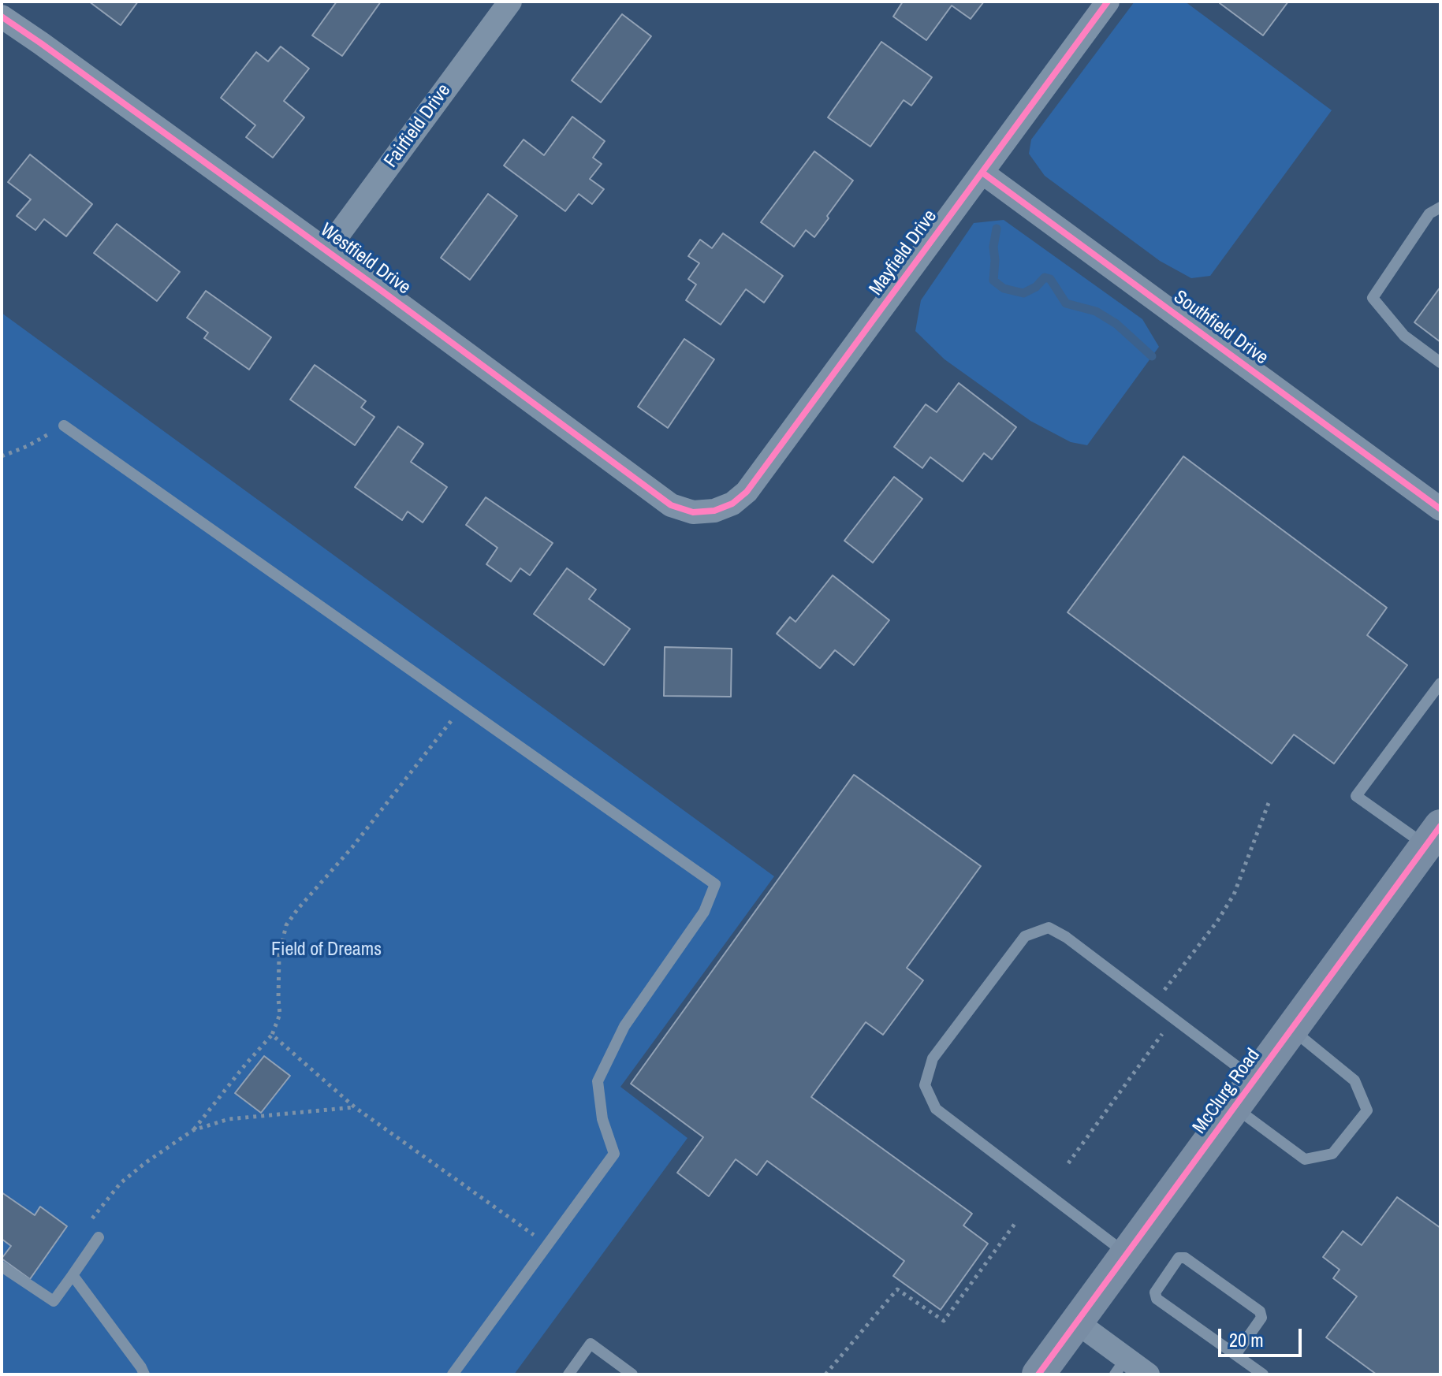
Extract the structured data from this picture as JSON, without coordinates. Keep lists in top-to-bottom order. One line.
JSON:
{"streets":{"street":["Fairfield Drive","Mayfield Drive","Westfield Drive","Southfield Drive","McClurg Road"]},"crossings":[["Fairfield Drive","Westfield Drive"],["Mayfield Drive","Westfield Drive"],["Mayfield Drive","Southfield Drive"]],"parks":["Field of Dreams"],"scale_bar":"20 m"}
